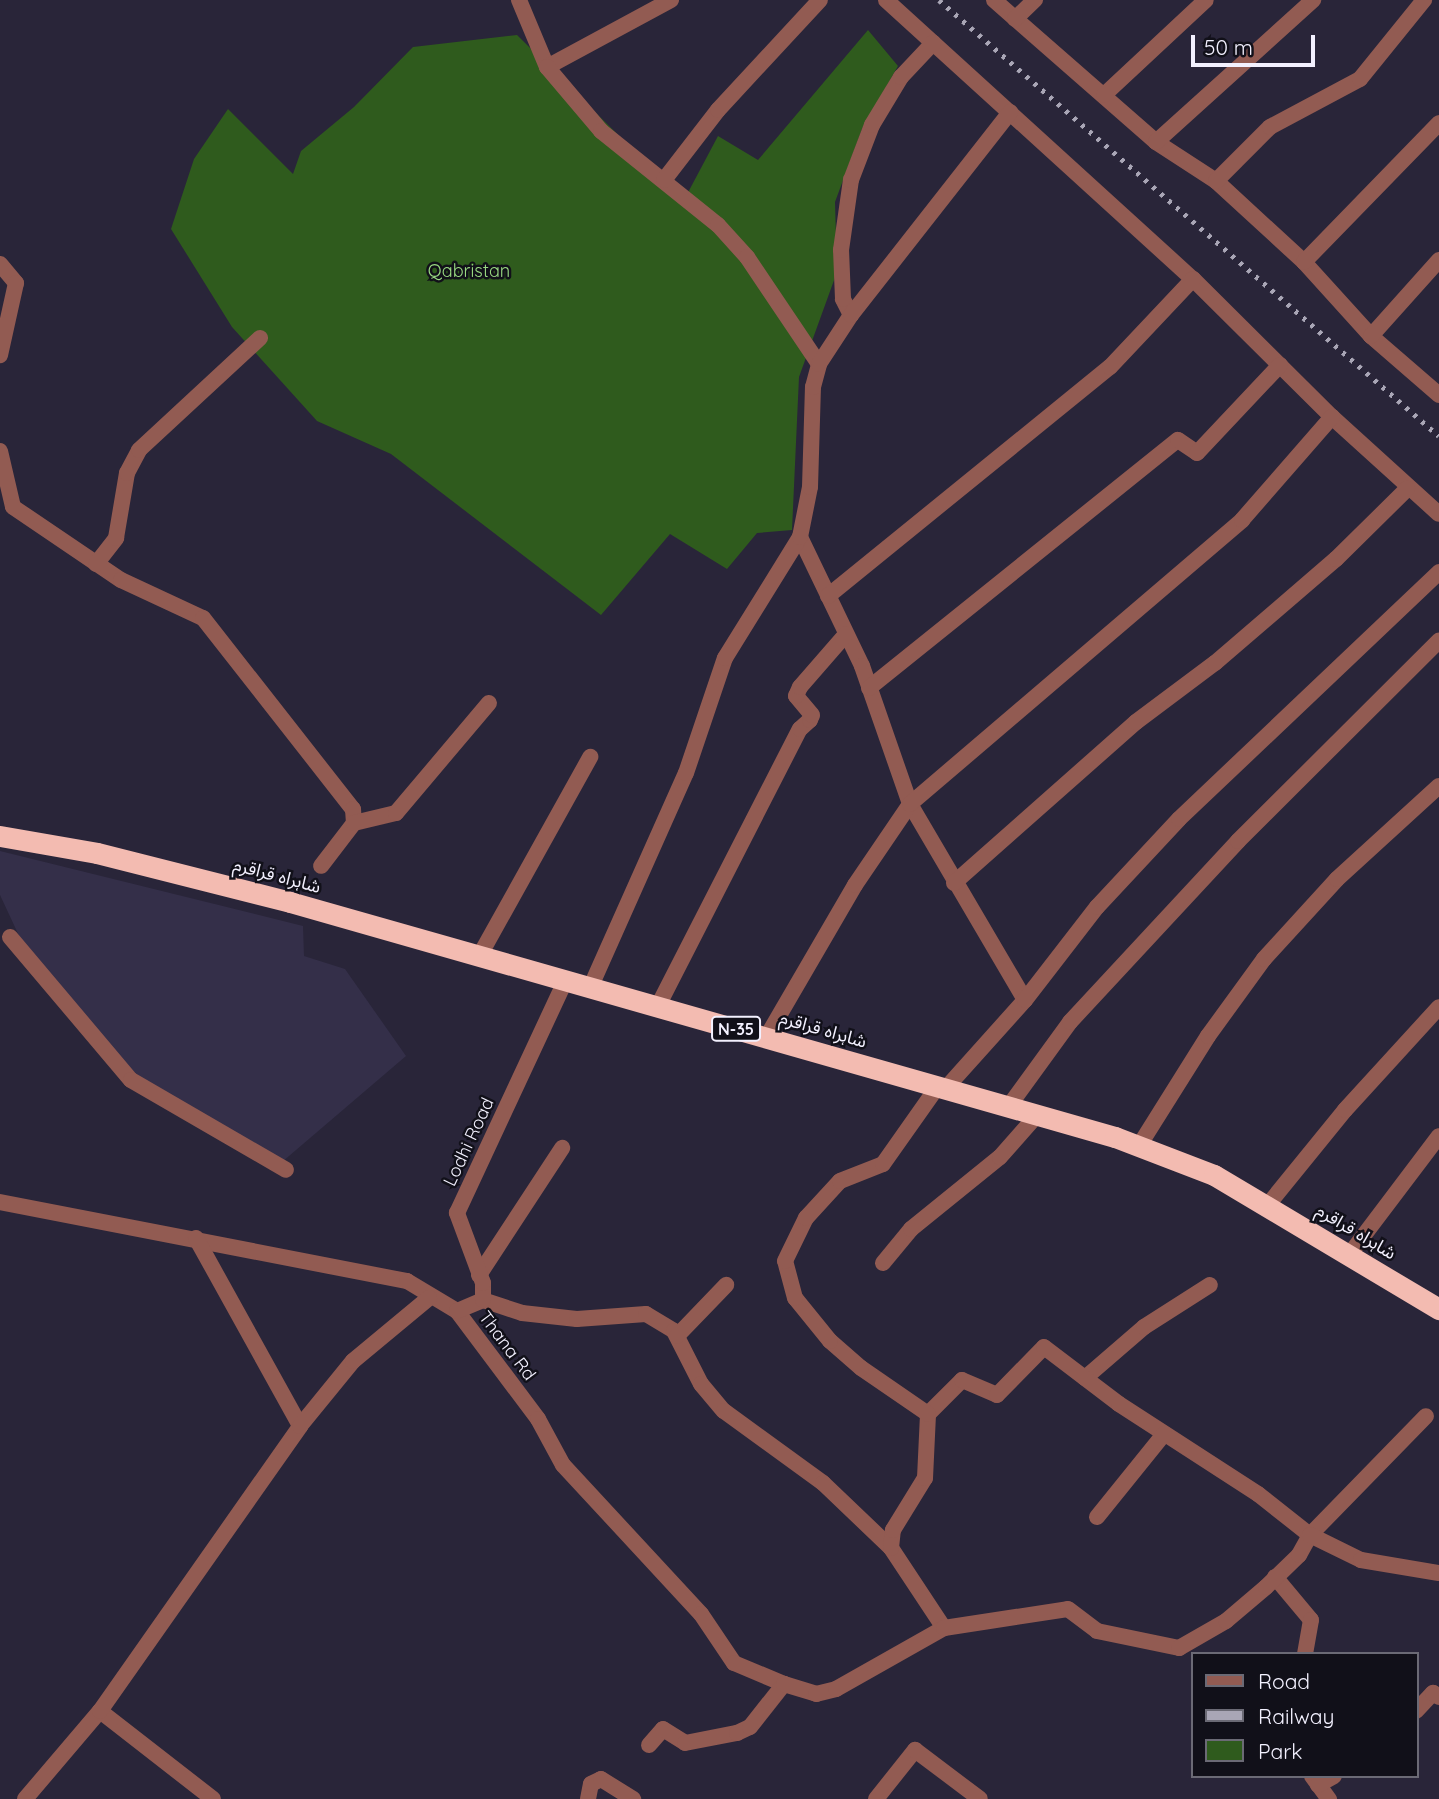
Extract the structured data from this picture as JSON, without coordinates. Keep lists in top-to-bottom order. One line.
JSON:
{"streets":{"highway":["شاہراہ قراقرم","N-35"],"street":["Lodhi Road","Thana Rd"]},"crossings":[["شاہراہ قراقرم","Lodhi Road"]],"parks":["Qabristan"],"legend":["Road","Railway","Park"],"scale_bar":"50 m"}
